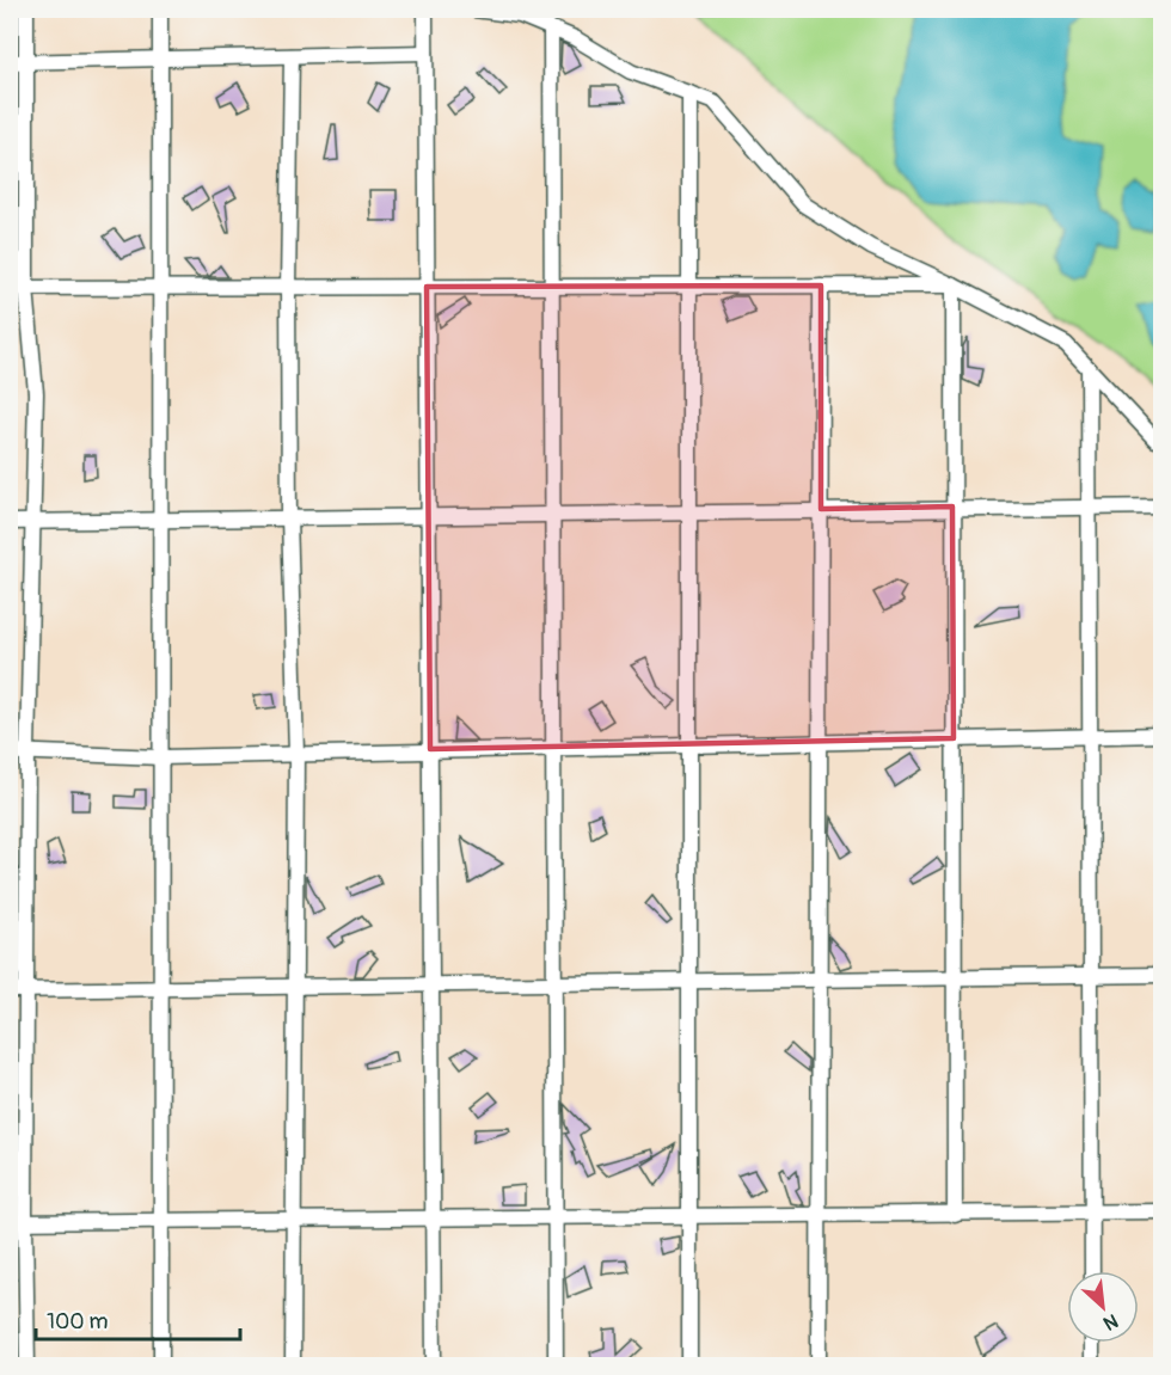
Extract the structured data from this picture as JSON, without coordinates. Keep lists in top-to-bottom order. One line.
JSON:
{"scale_bar":"100 m","north":"bottom right"}
